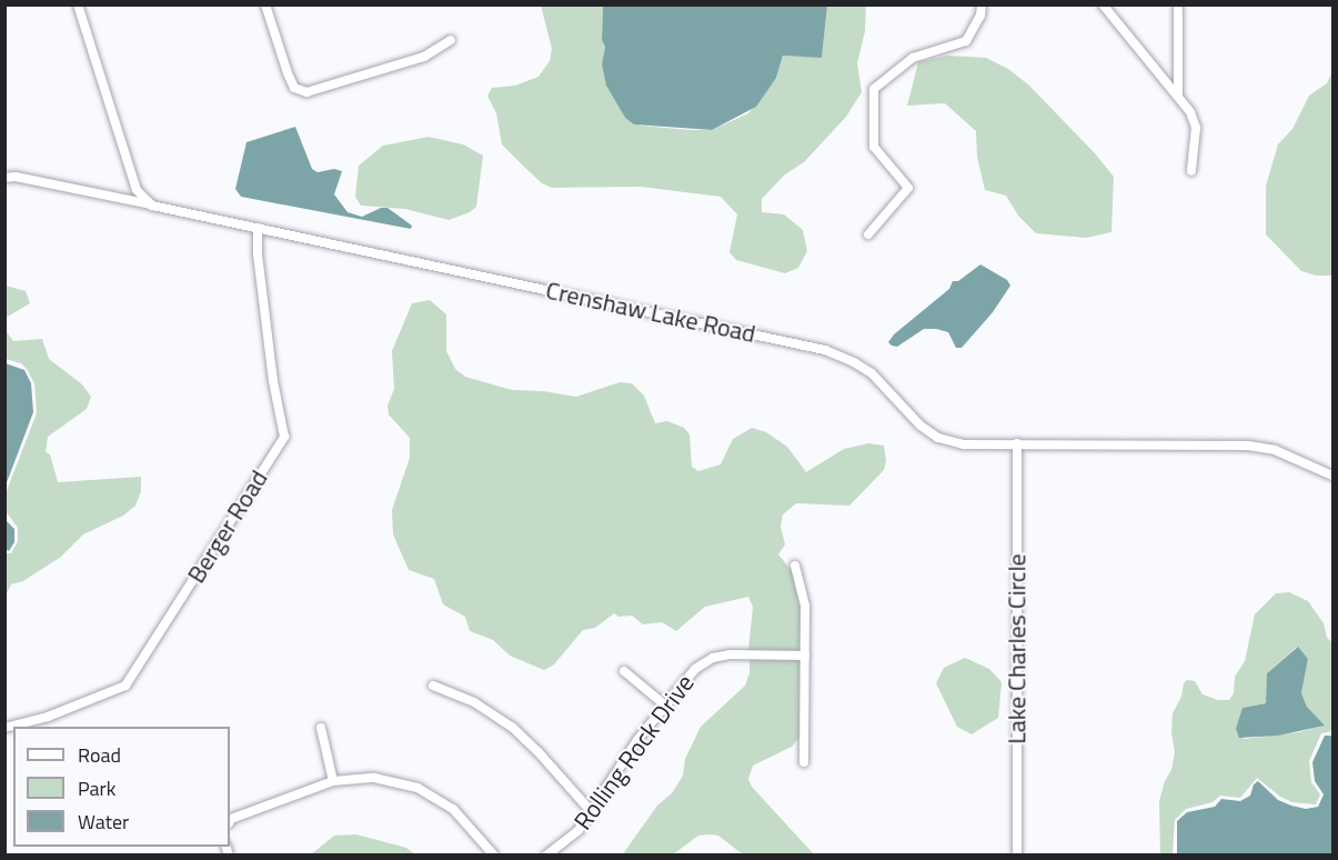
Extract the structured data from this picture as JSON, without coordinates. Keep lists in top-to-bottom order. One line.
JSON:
{"streets":{"street":["Crenshaw Lake Road","Berger Road","Lake Charles Circle","Rolling Rock Drive"]},"crossings":[["Crenshaw Lake Road","Berger Road"],["Crenshaw Lake Road","Lake Charles Circle"]],"legend":["Road","Park","Water"]}
